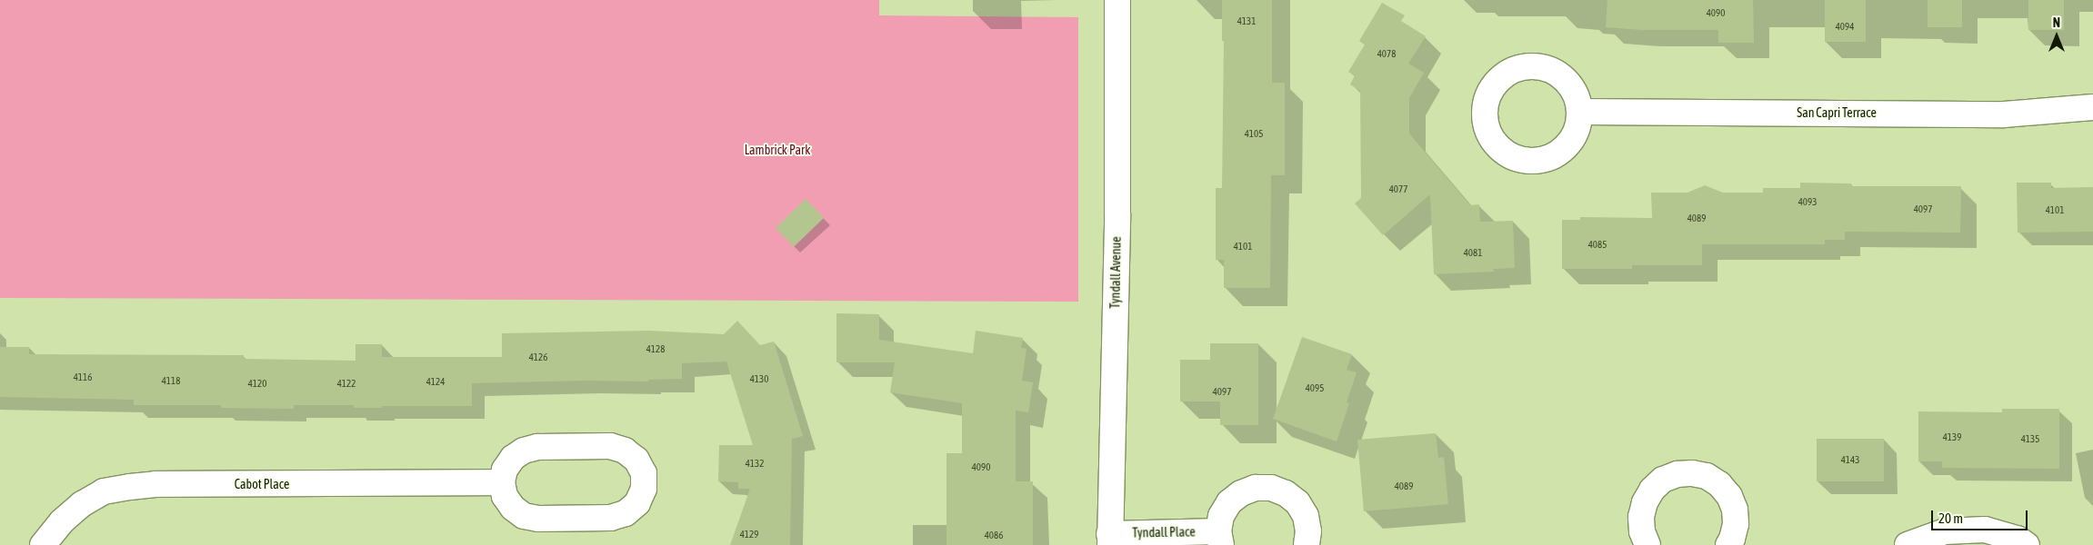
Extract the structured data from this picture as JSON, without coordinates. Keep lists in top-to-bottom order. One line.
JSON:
{"streets":{"street":["San Capri Terrace","Tyndall Avenue","Cabot Place","Tyndall Place"]},"crossings":[["Tyndall Avenue","Tyndall Place"]],"parks":["Lambrick Park"],"house_numbers":["4090","4131","4094","4078","4105","4077","4093","4097","4101","4089","4085","4101","4081","4128","4126","4116","4130","4118","4124","4120","4122","4095","4097","4139","4135","4143","4132","4090","4089","4129","4086"],"scale_bar":"20 m","north":"top"}
